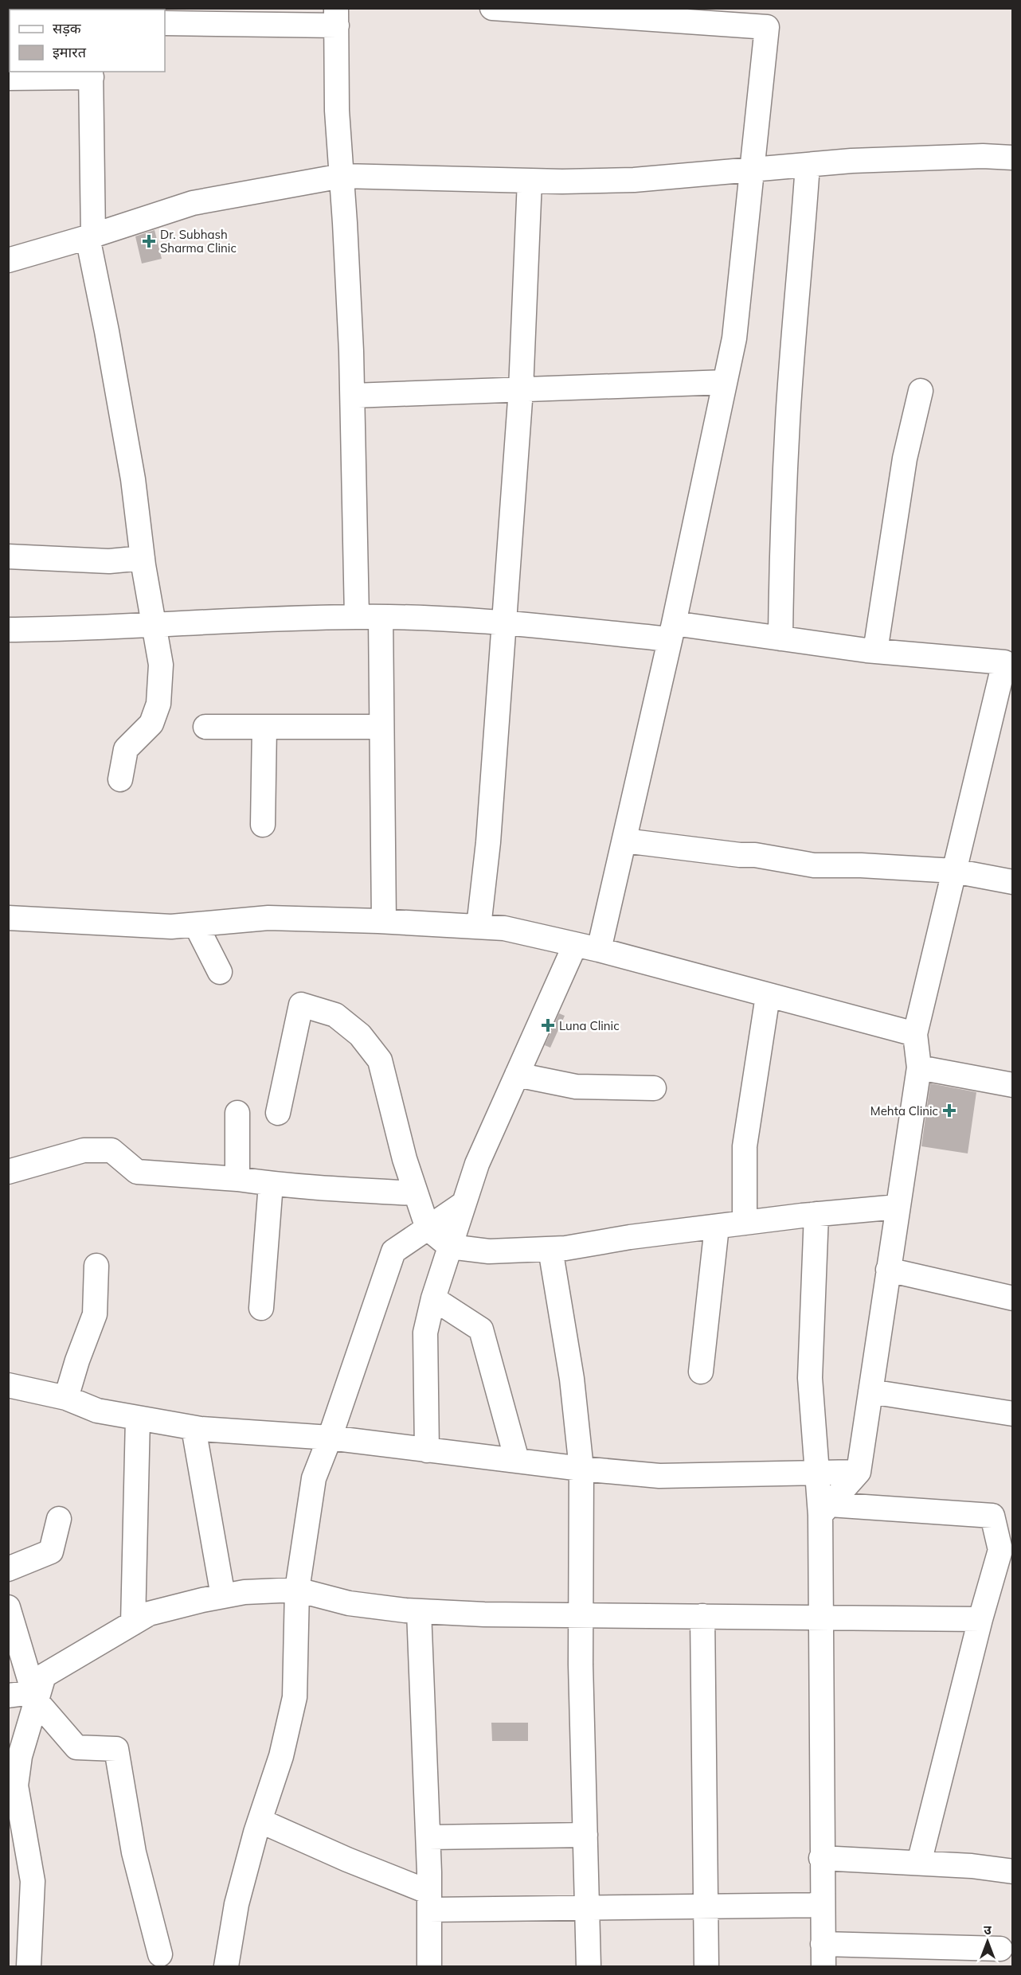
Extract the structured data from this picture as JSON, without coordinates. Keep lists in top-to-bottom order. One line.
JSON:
{"places":{"health":["Dr. Subhash Sharma Clinic","Luna Clinic","Mehta Clinic"]},"legend":["सड़क","इमारत"],"north":"top"}
